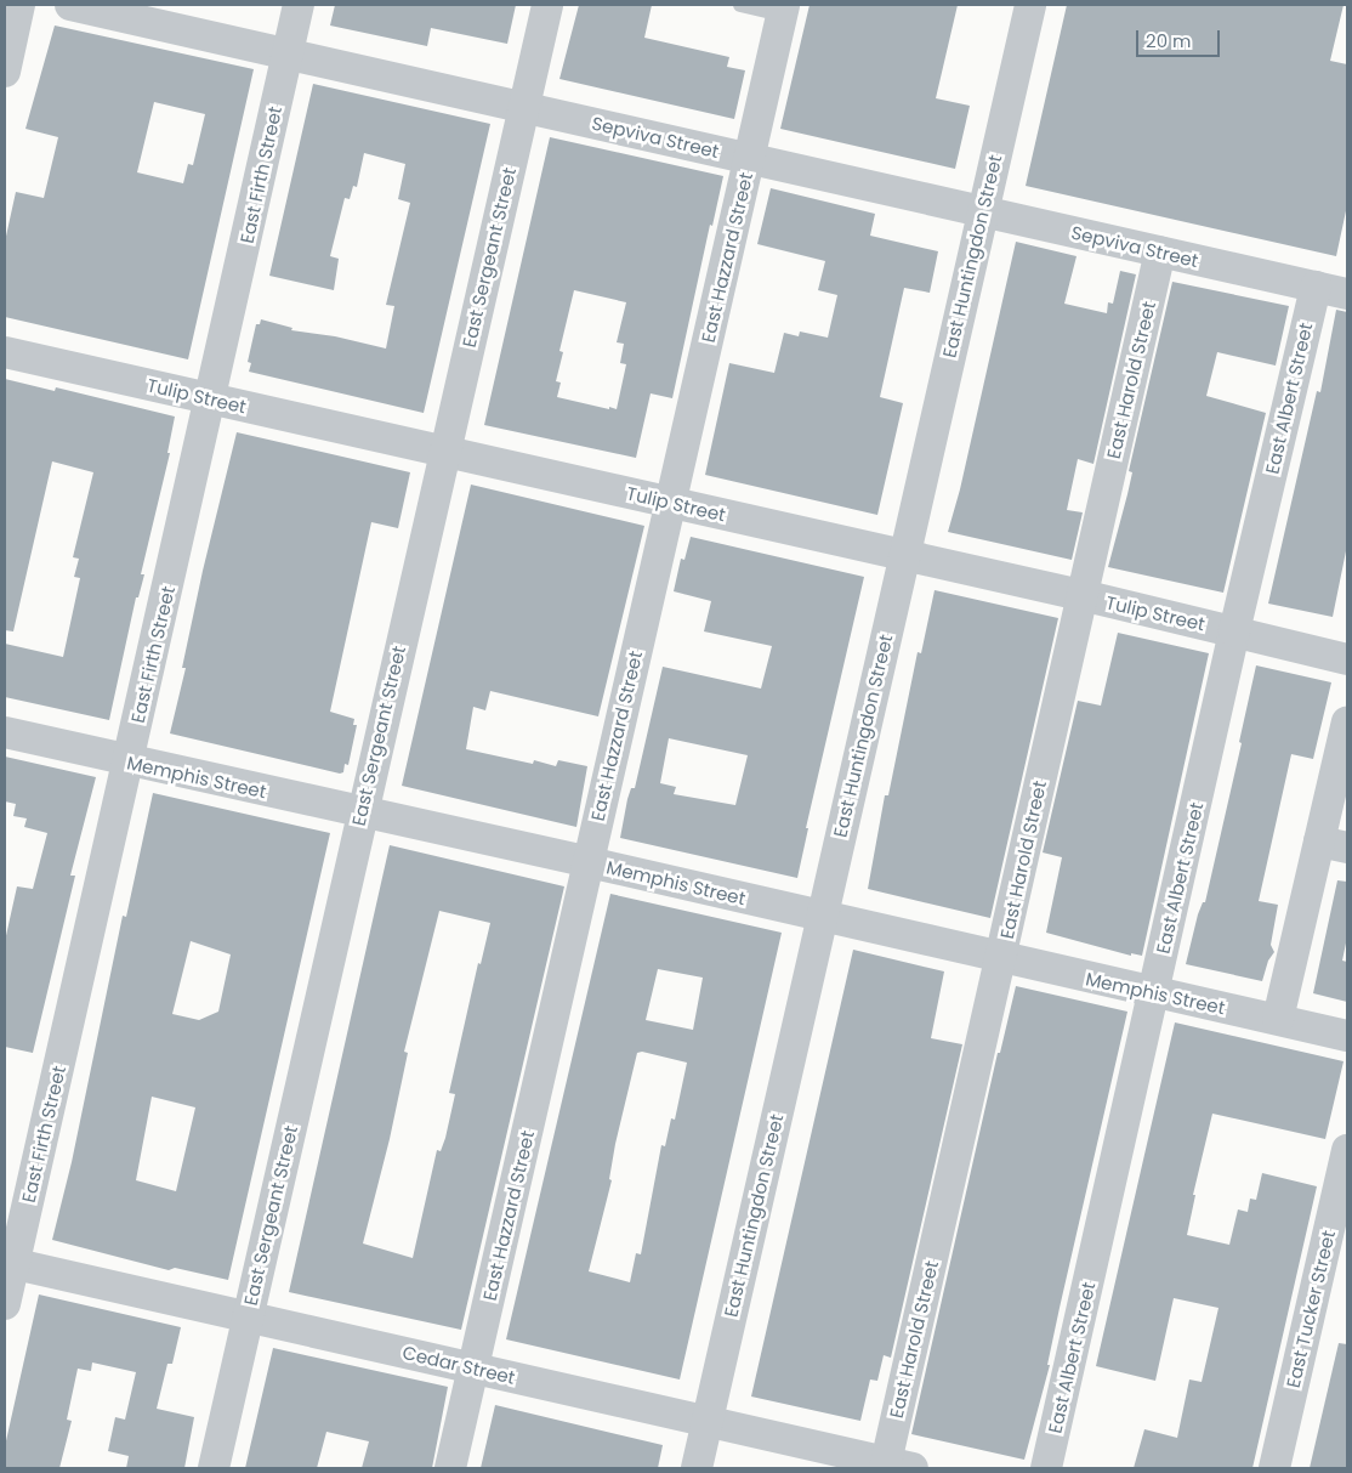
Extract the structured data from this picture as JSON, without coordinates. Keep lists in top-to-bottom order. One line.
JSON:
{"streets":{"street":["Sepviva Street","East Firth Street","East Huntingdon Street","East Sergeant Street","East Hazzard Street","East Harold Street","Tulip Street","East Albert Street","Memphis Street","East Tucker Street","Cedar Street"]},"crossings":[["Sepviva Street","East Firth Street"],["Sepviva Street","East Huntingdon Street"],["Sepviva Street","East Sergeant Street"],["Sepviva Street","East Hazzard Street"],["Sepviva Street","East Harold Street"],["Sepviva Street","East Albert Street"],["East Firth Street","Tulip Street"],["East Firth Street","Memphis Street"],["East Firth Street","Cedar Street"],["East Huntingdon Street","Tulip Street"],["East Huntingdon Street","Memphis Street"],["East Huntingdon Street","Cedar Street"],["East Sergeant Street","Tulip Street"],["East Sergeant Street","Memphis Street"],["East Sergeant Street","Cedar Street"],["East Hazzard Street","Tulip Street"],["East Hazzard Street","Memphis Street"],["East Hazzard Street","Cedar Street"],["East Harold Street","Tulip Street"],["East Harold Street","Memphis Street"],["East Harold Street","Cedar Street"],["Tulip Street","East Albert Street"],["East Albert Street","Memphis Street"]],"scale_bar":"20 m"}
